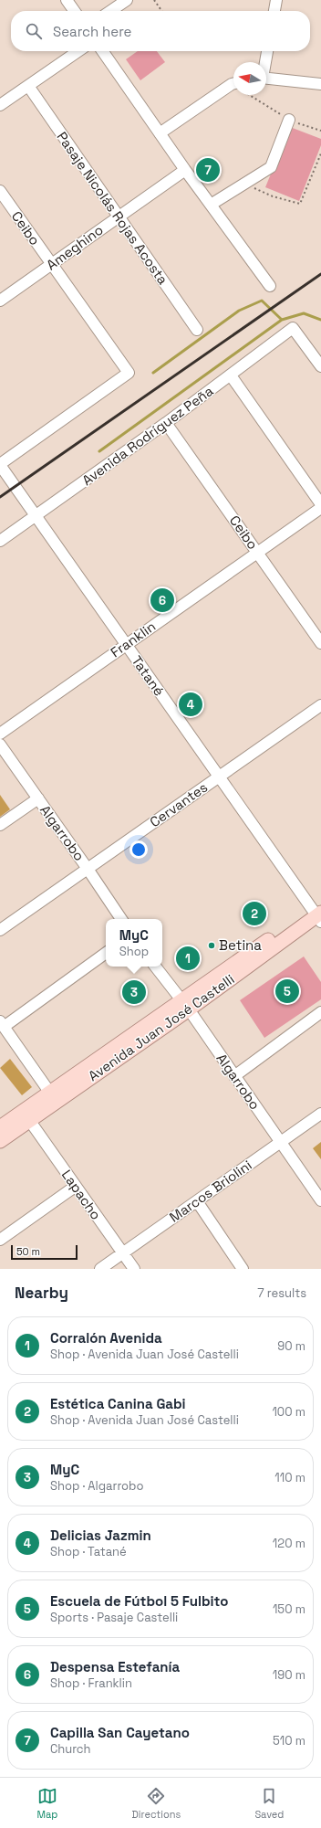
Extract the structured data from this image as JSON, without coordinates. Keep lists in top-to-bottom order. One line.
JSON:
{"streets":{"main road":["Avenida Juan José Castelli"],"street":["Pasaje Nicolás Rojas Acosta","Ceibo","Ameghino","Avenida Rodríguez Peña","Franklin","Tatané","Cervantes","Algarrobo","Marcos Briolini","Lapacho"]},"crossings":[["Pasaje Nicolás Rojas Acosta","Ameghino"],["Ceibo","Ameghino"],["Ceibo","Avenida Rodríguez Peña"],["Ceibo","Franklin"],["Ceibo","Tatané"],["Avenida Rodríguez Peña","Tatané"],["Franklin","Tatané"],["Tatané","Cervantes"],["Tatané","Avenida Juan José Castelli"],["Cervantes","Algarrobo"],["Algarrobo","Avenida Juan José Castelli"],["Algarrobo","Marcos Briolini"],["Avenida Juan José Castelli","Lapacho"],["Marcos Briolini","Lapacho"]],"places":["Betina"],"scale_bar":"50 m","north":"left","page":{"search":"Search here","pins":["7","6","4","2","1","5","3"],"popup":["MyC","Shop"],"scale":"50 m","heading":["Nearby","7 results"],"list":[{"mark":"1","name":"Corralón Avenida","note":"Shop · Avenida Juan José Castelli","value":"90 m"},{"mark":"2","name":"Estética Canina Gabi","note":"Shop · Avenida Juan José Castelli","value":"100 m"},{"mark":"3","name":"MyC","note":"Shop · Algarrobo","value":"110 m"},{"mark":"4","name":"Delicias Jazmin","note":"Shop · Tatané","value":"120 m"},{"mark":"5","name":"Escuela de Fútbol 5 Fulbito","note":"Sports · Pasaje Castelli","value":"150 m"},{"mark":"6","name":"Despensa Estefanía","note":"Shop · Franklin","value":"190 m"},{"mark":"7","name":"Capilla San Cayetano","note":"Church","value":"510 m"}],"nav":["Map","Directions","Saved"]}}
